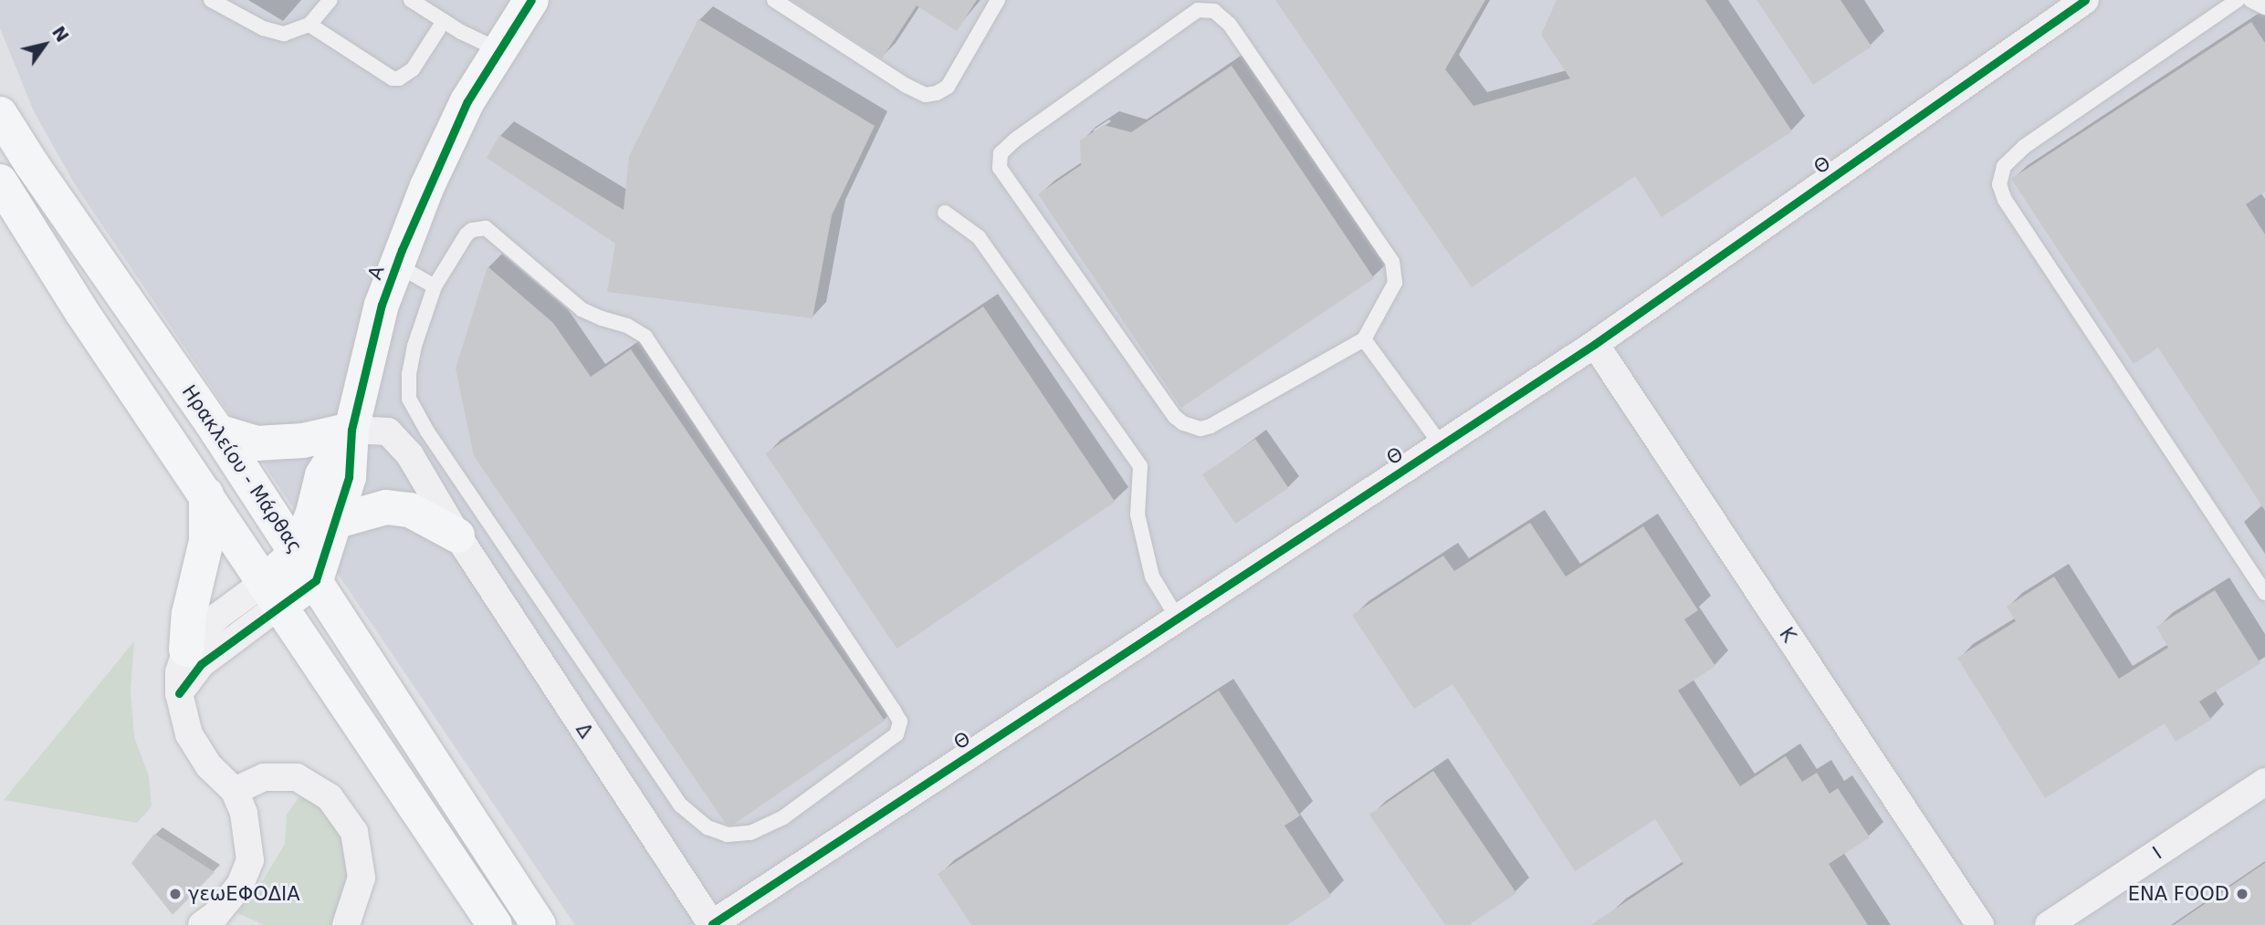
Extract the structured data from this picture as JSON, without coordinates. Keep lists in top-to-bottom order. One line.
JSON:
{"streets":{"main road":["Α","Ηρακλείου - Μάρθας"],"street":["Θ","Κ","Δ","Ι"]},"crossings":[["Θ","Κ"],["Θ","Δ"],["Α","Ηρακλείου - Μάρθας"],["Α","Δ"]],"places":["γεωΕΦΟΔΙΑ","ENA FOOD"],"north":"top right"}
